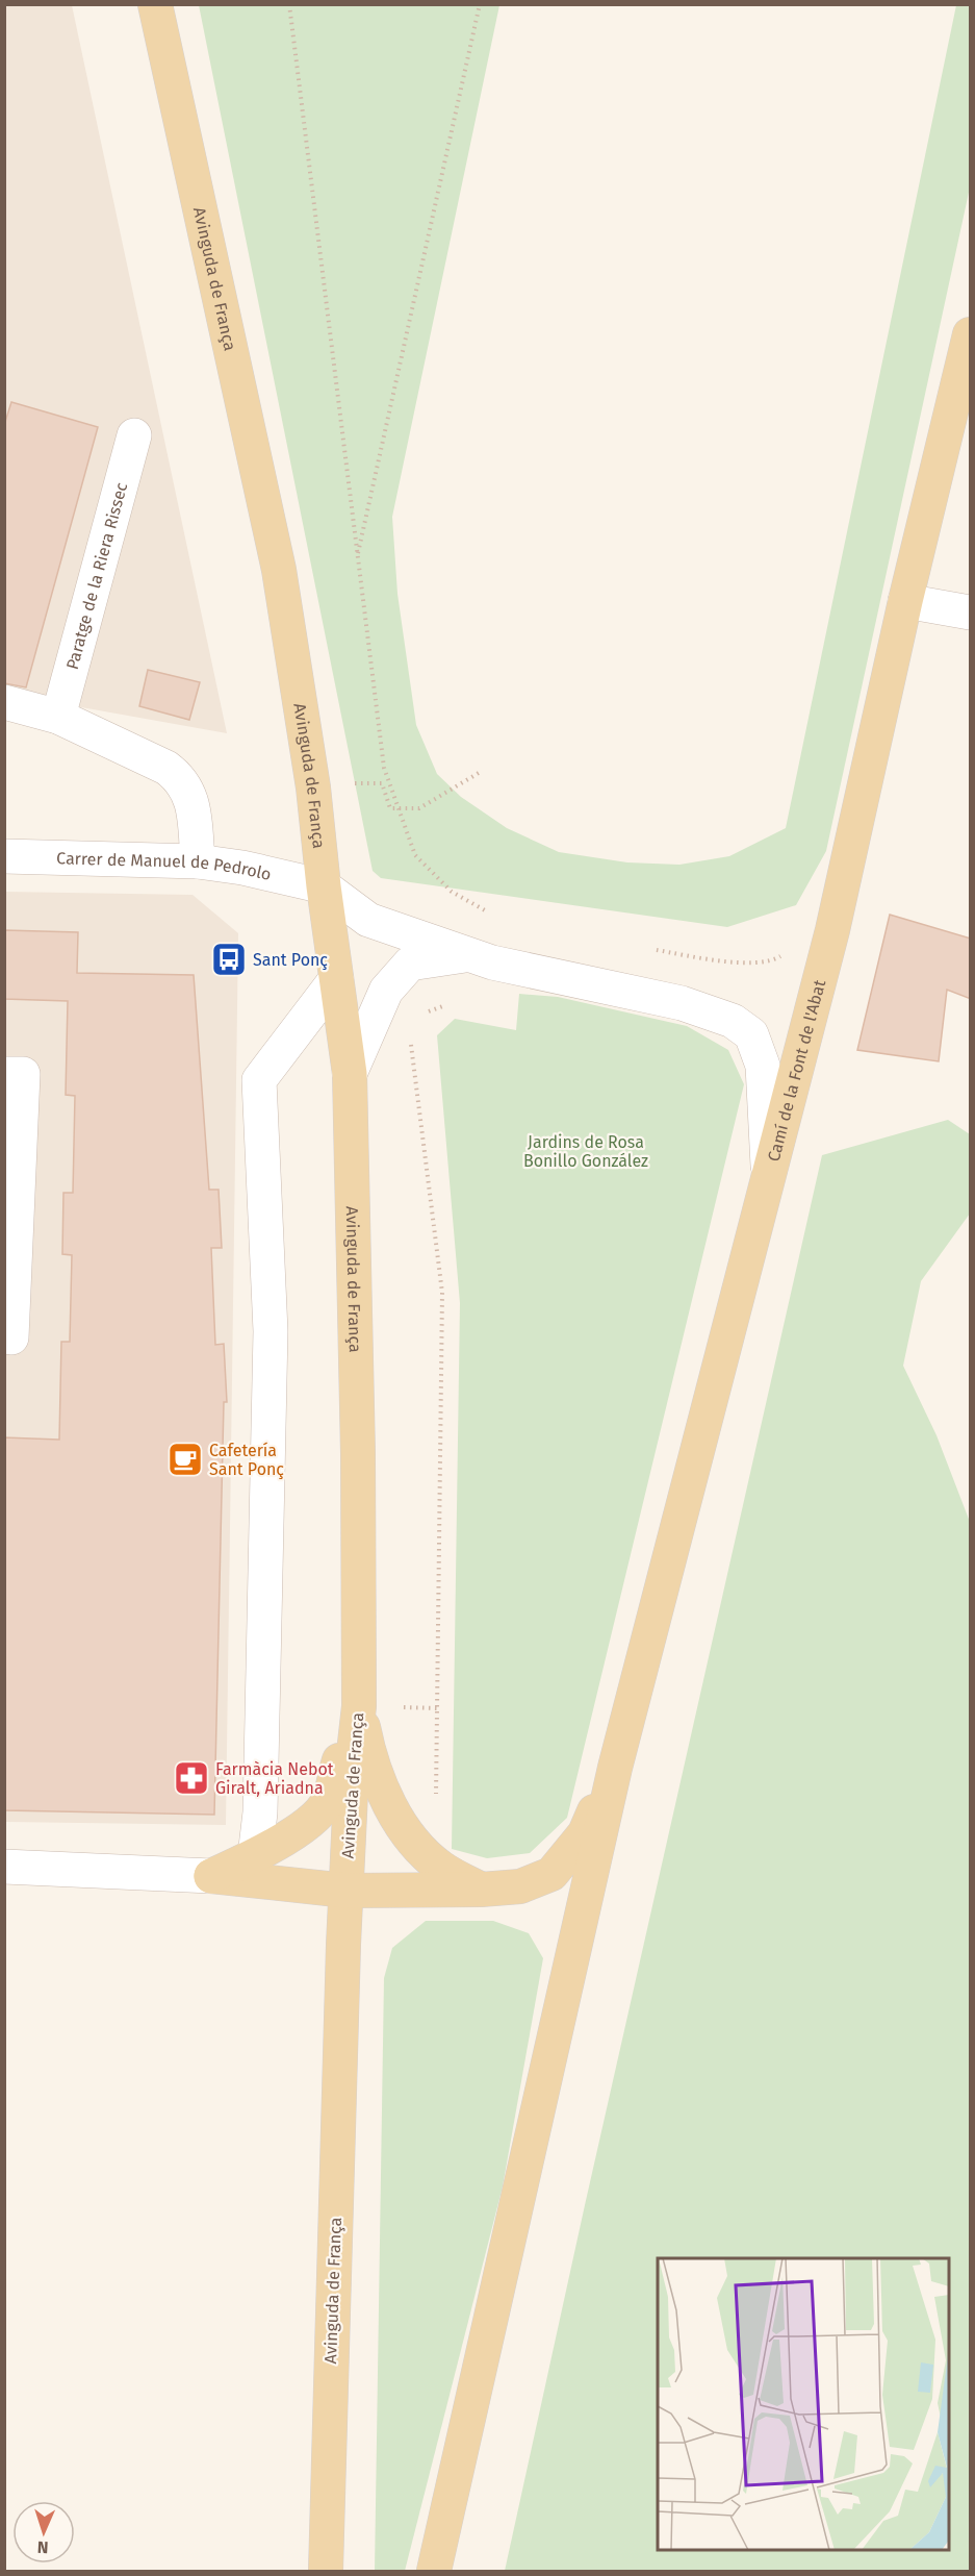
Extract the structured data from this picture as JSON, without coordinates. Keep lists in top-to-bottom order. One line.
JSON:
{"streets":{"main road":["Avinguda de França","Camí de la Font de l'Abat"],"street":["Paratge de la Riera Rissec","Carrer de Manuel de Pedrolo"]},"crossings":[["Avinguda de França","Carrer de Manuel de Pedrolo"],["Avinguda de França","Camí de la Font de l'Abat"],["Carrer de Manuel de Pedrolo","Camí de la Font de l'Abat"]],"parks":["Jardins de Rosa Bonillo González"],"places":{"bus stop":["Sant Ponç"],"cafe":["Cafetería Sant Ponç"],"pharmacy":["Farmàcia Nebot Giralt, Ariadna"]},"north":"bottom"}
